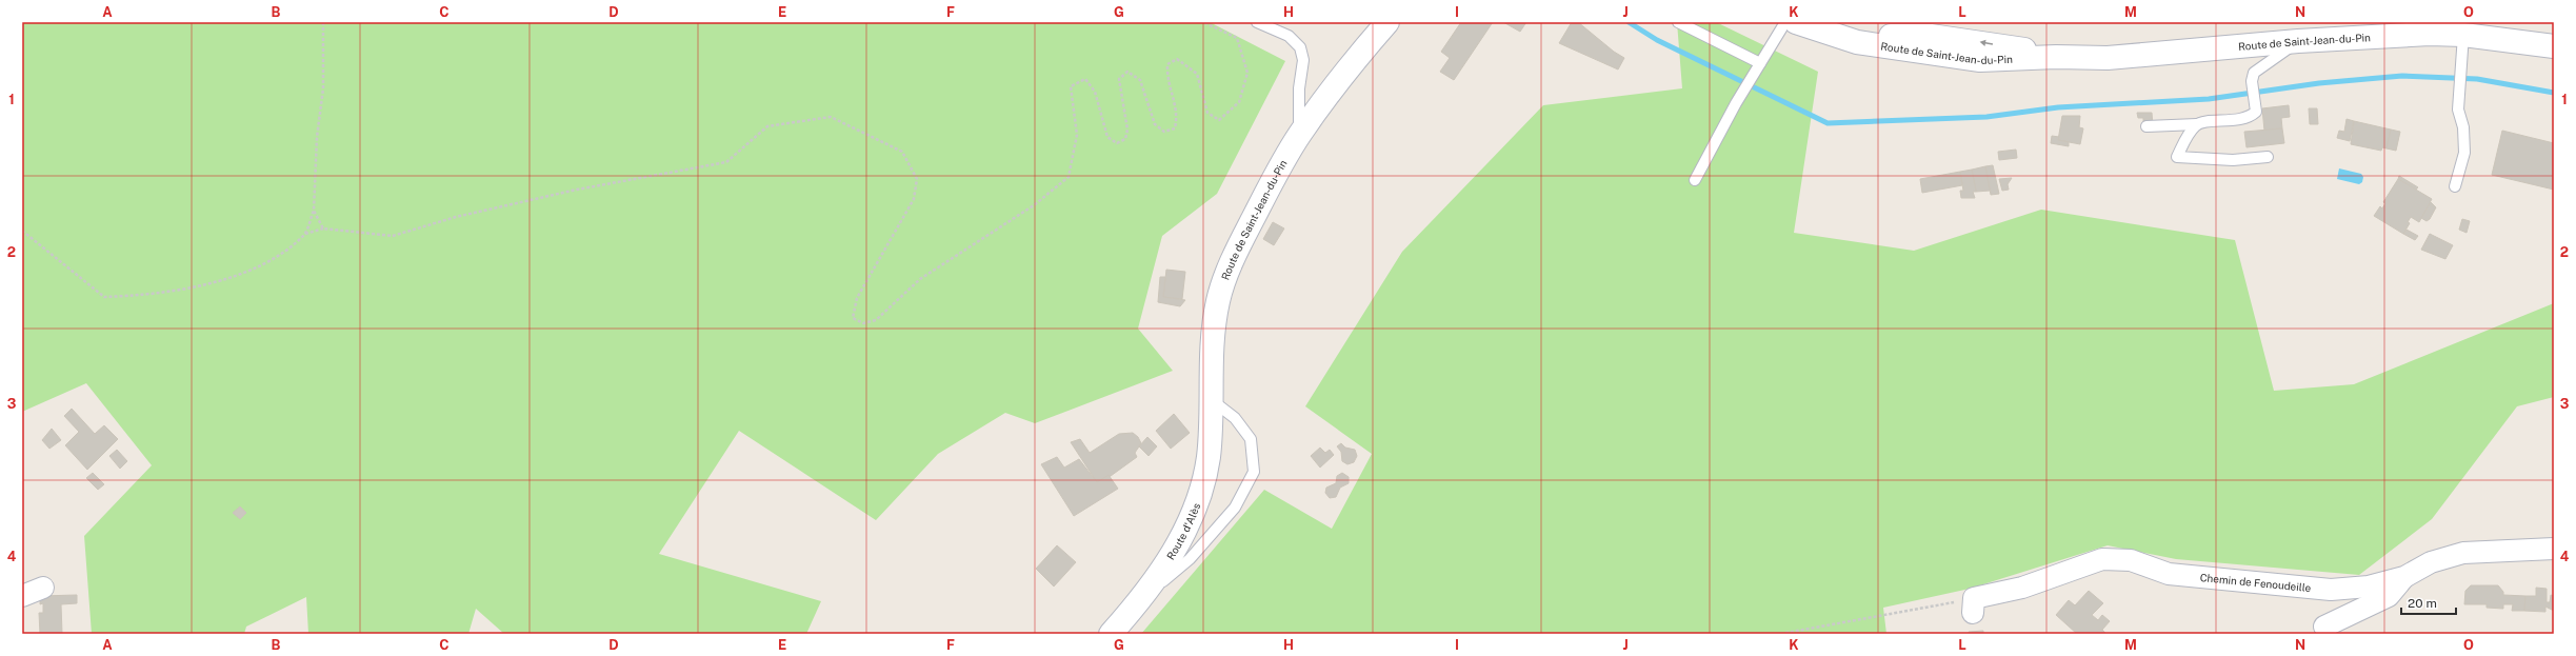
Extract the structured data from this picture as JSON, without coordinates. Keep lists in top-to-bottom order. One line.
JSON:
{"streets":{"main road":["Route de Saint-Jean-du-Pin","Route d'Alès"],"street":["Chemin de Fenoudeille"]},"crossings":[["Route de Saint-Jean-du-Pin","Route d'Alès"]],"scale_bar":"20 m","grid":{"columns":["A","B","C","D","E","F","G","H","I","J","K","L","M","N","O"],"rows":["1","2","3","4"]}}
